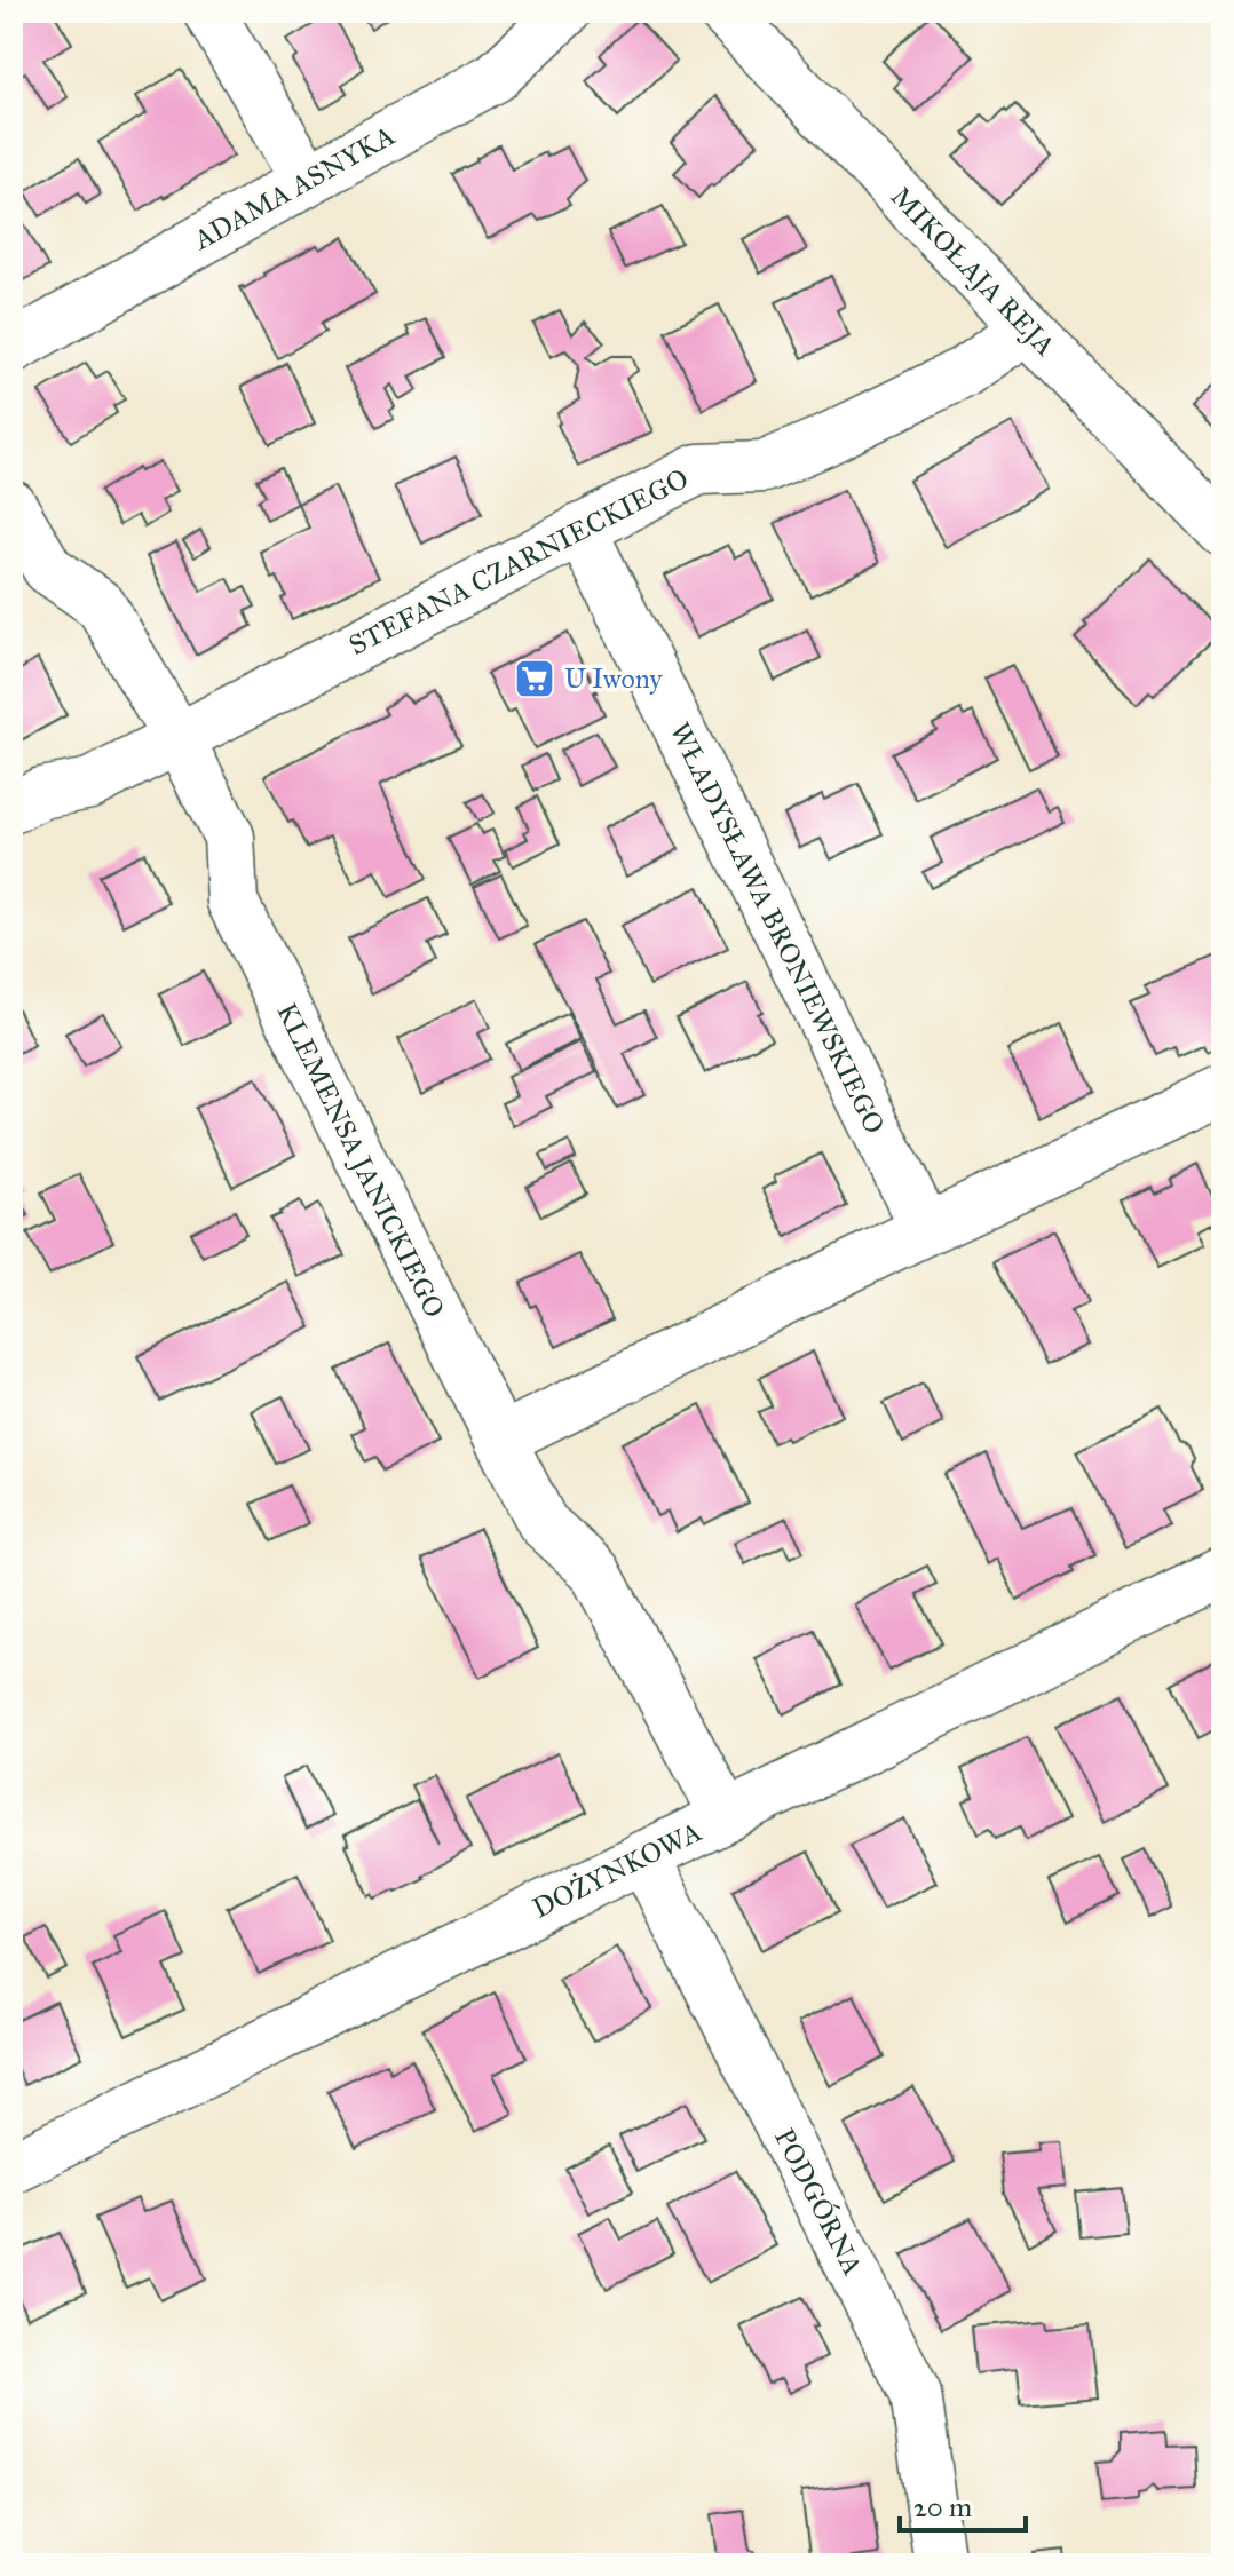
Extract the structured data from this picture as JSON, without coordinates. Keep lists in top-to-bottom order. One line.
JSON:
{"streets":{"street":["ADAMA ASNYKA","MIKOŁAJA REJA","STEFANA CZARNIECKIEGO","WŁADYSŁAWA BRONIEWSKIEGO","KLEMENSA JANICKIEGO","DOŻYNKOWA","PODGÓRNA"]},"crossings":[["MIKOŁAJA REJA","STEFANA CZARNIECKIEGO"],["STEFANA CZARNIECKIEGO","WŁADYSŁAWA BRONIEWSKIEGO"],["STEFANA CZARNIECKIEGO","KLEMENSA JANICKIEGO"],["KLEMENSA JANICKIEGO","DOŻYNKOWA"],["DOŻYNKOWA","PODGÓRNA"]],"places":{"supermarket":["U Iwony"]},"scale_bar":"20 m"}
